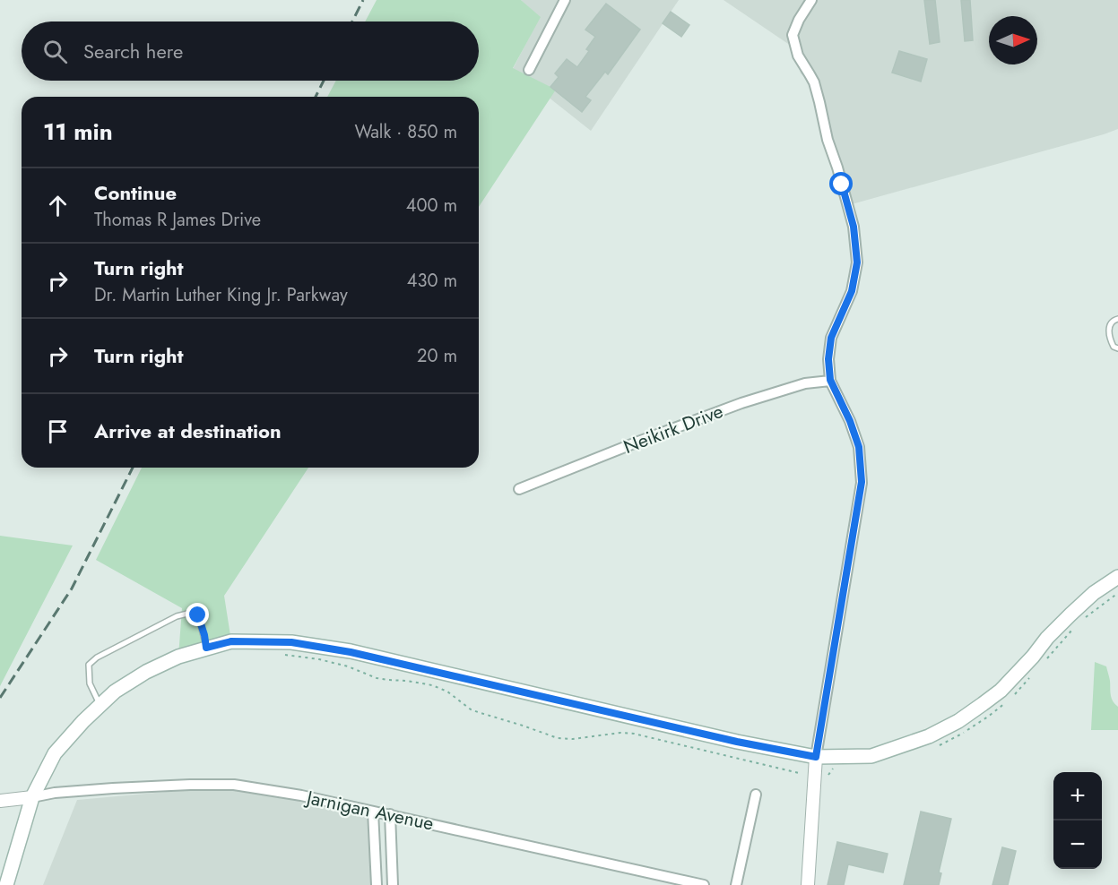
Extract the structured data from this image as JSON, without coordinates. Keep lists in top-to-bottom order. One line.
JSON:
{"streets":{"street":["Neikirk Drive","Jarnigan Avenue"]},"north":"right","page":{"search":"Search here","heading":["11 min","Walk · 850 m"],"list":[["Continue","Thomas R James Drive","400 m"],["Turn right","Dr. Martin Luther King Jr. Parkway","430 m"],["Turn right","20 m"],"Arrive at destination"],"map_buttons":["+","−"]}}
